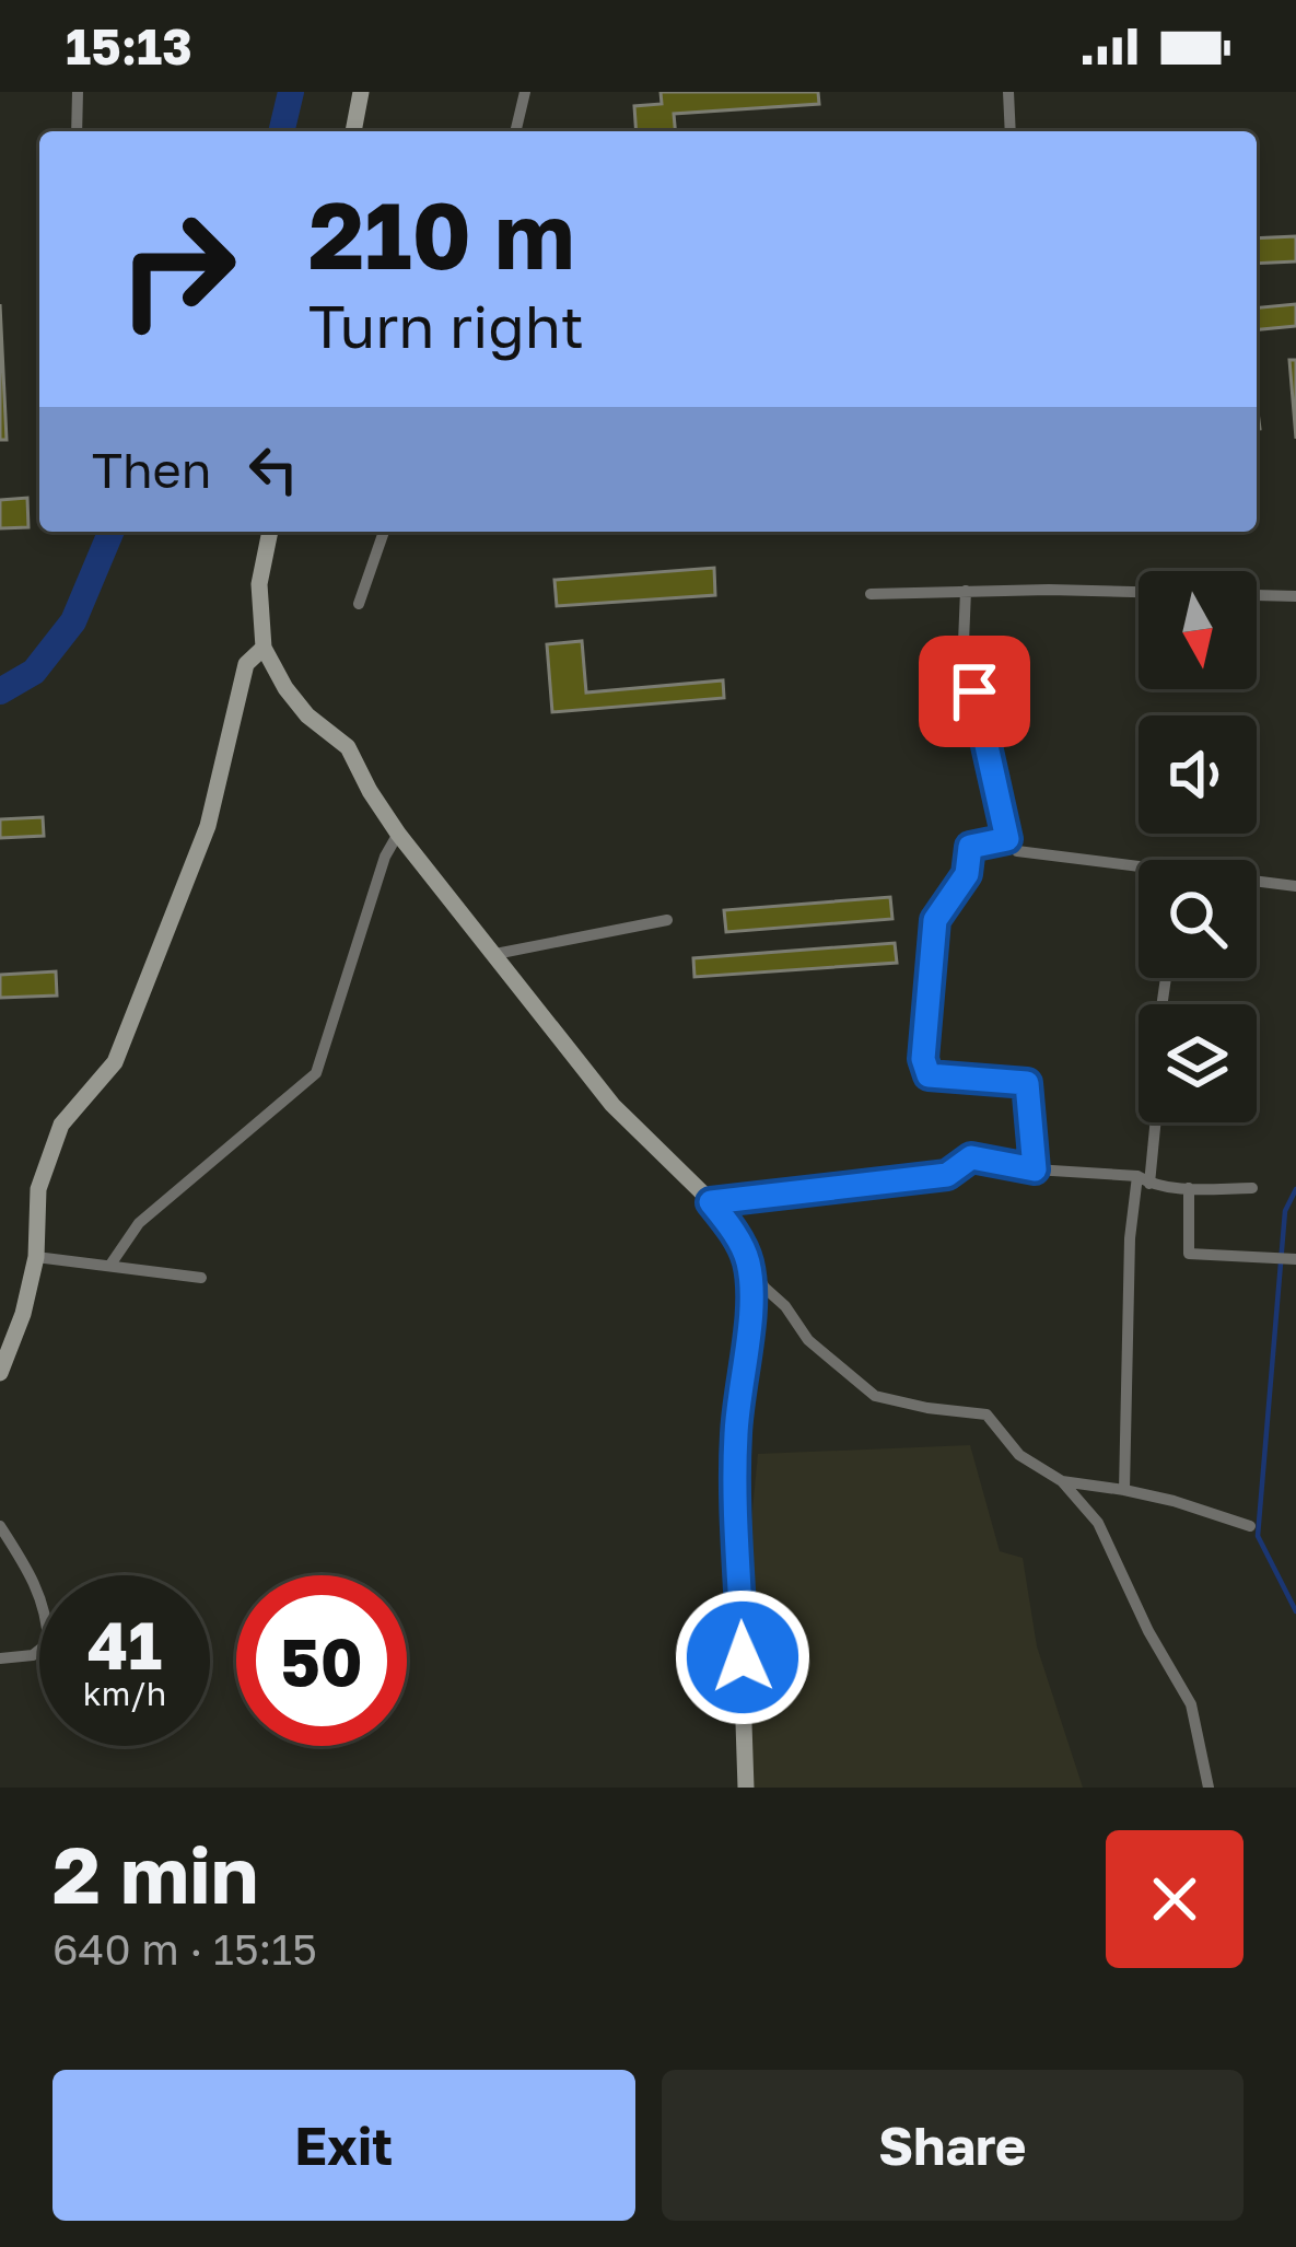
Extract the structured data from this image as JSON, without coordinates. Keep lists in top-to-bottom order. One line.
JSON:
{"north":"bottom","page":{"status":"15:13","turn":["210 m","Turn right"],"then":"Then","speed":"41 km/h","limit":"50","heading":["2 min","640 m · 15:15"],"buttons":["Exit","Share"]}}
